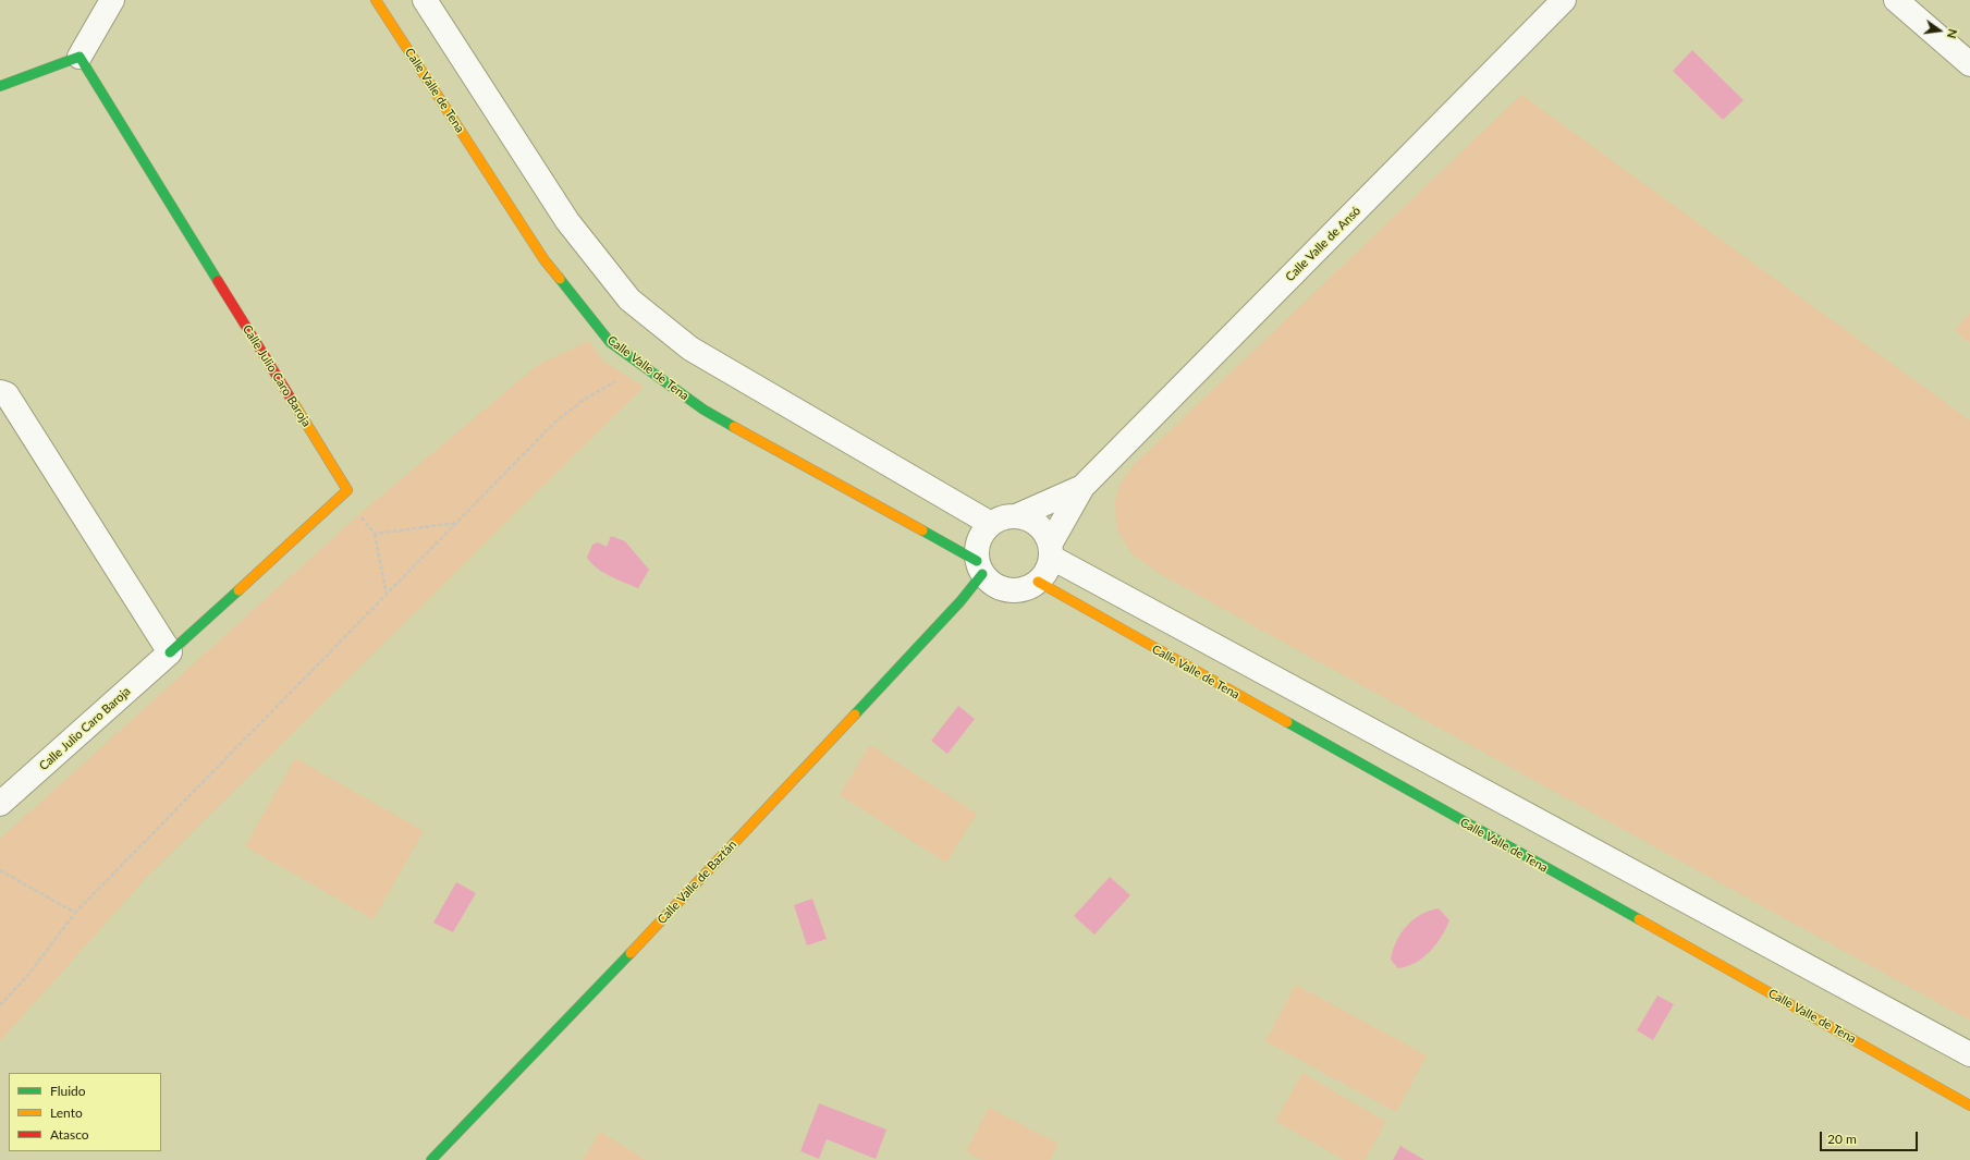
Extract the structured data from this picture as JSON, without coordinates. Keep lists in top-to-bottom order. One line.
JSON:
{"streets":{"street":["Calle Valle de Tena","Calle Valle de Ansó","Calle Julio Caro Baroja","Calle Valle de Baztán"]},"crossings":[["Calle Valle de Tena","Calle Valle de Ansó"],["Calle Valle de Tena","Calle Valle de Baztán"],["Calle Valle de Ansó","Calle Valle de Baztán"]],"legend":["Fluido","Lento","Atasco"],"scale_bar":"20 m","north":"right"}
